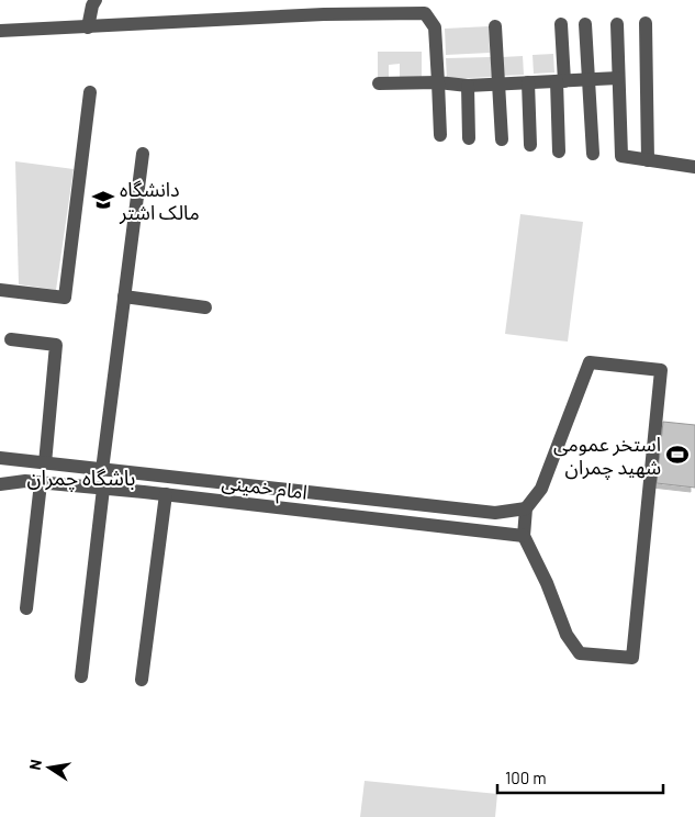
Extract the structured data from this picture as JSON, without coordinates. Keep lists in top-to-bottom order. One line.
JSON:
{"streets":{"street":["امام خمینی"]},"districts":["باشگاه چمران"],"places":{"school or university":["دانشگاه مالک اشتر"],"sports":["استخر عمومی شهید چمران"]},"scale_bar":"100 m","north":"left"}
